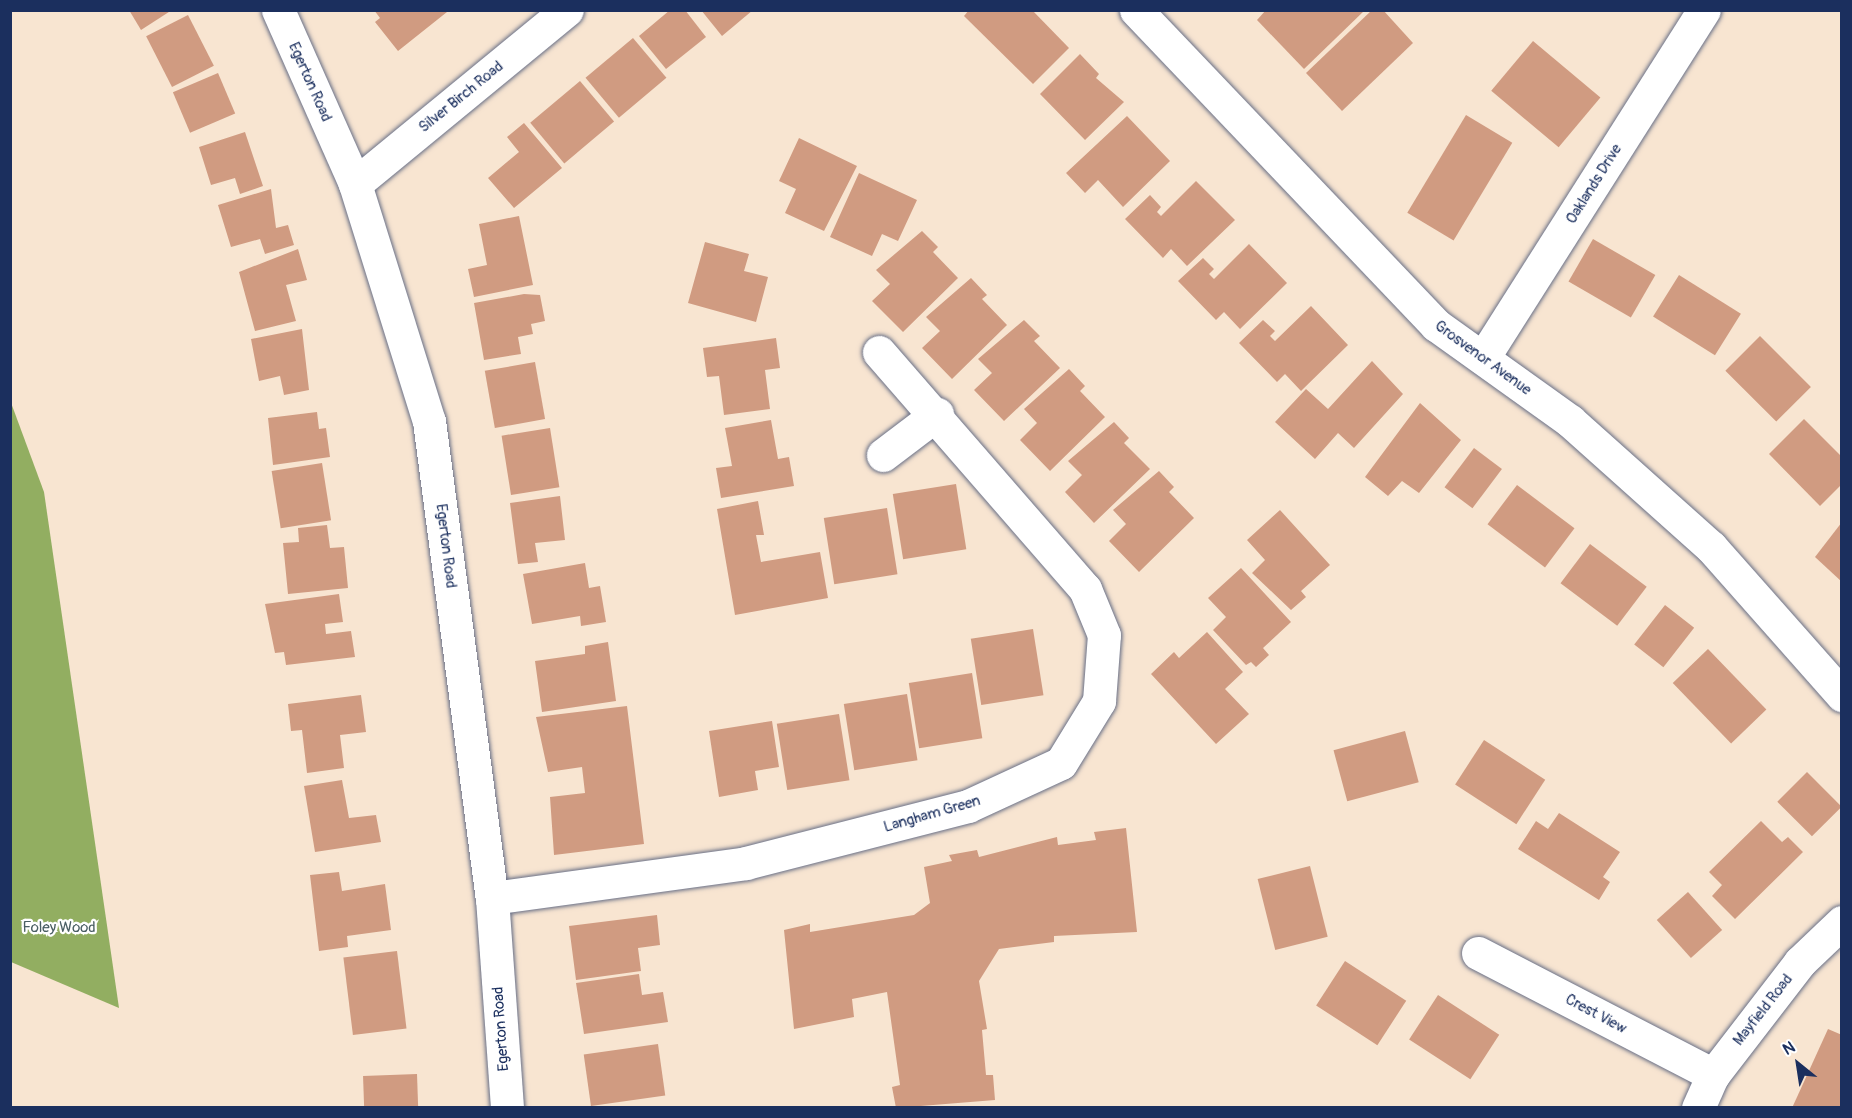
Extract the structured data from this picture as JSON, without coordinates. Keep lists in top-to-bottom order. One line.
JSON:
{"streets":{"street":["Egerton Road","Silver Birch Road","Oaklands Drive","Grosvenor Avenue","Langham Green","Mayfield Road","Crest View"]},"crossings":[["Egerton Road","Silver Birch Road"],["Egerton Road","Langham Green"],["Oaklands Drive","Grosvenor Avenue"],["Mayfield Road","Crest View"]],"parks":["Foley Wood"],"north":"top left"}
